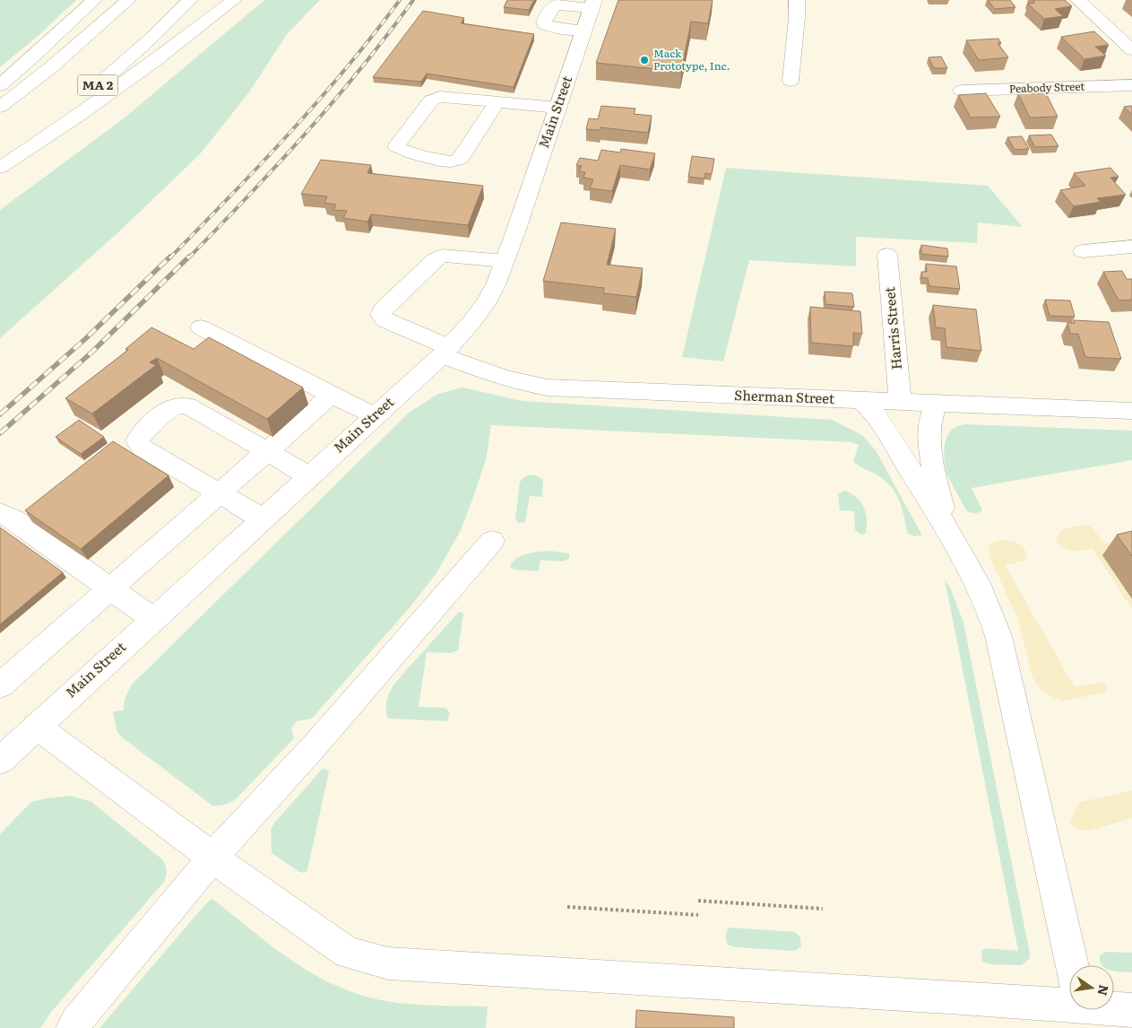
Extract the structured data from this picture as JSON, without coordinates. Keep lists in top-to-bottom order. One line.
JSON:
{"streets":{"main road":["MA 2","Peabody Street","Main Street","Harris Street","Sherman Street"]},"crossings":[["Main Street","Sherman Street"],["Harris Street","Sherman Street"]],"places":["Mack Prototype, Inc."],"north":"right"}
